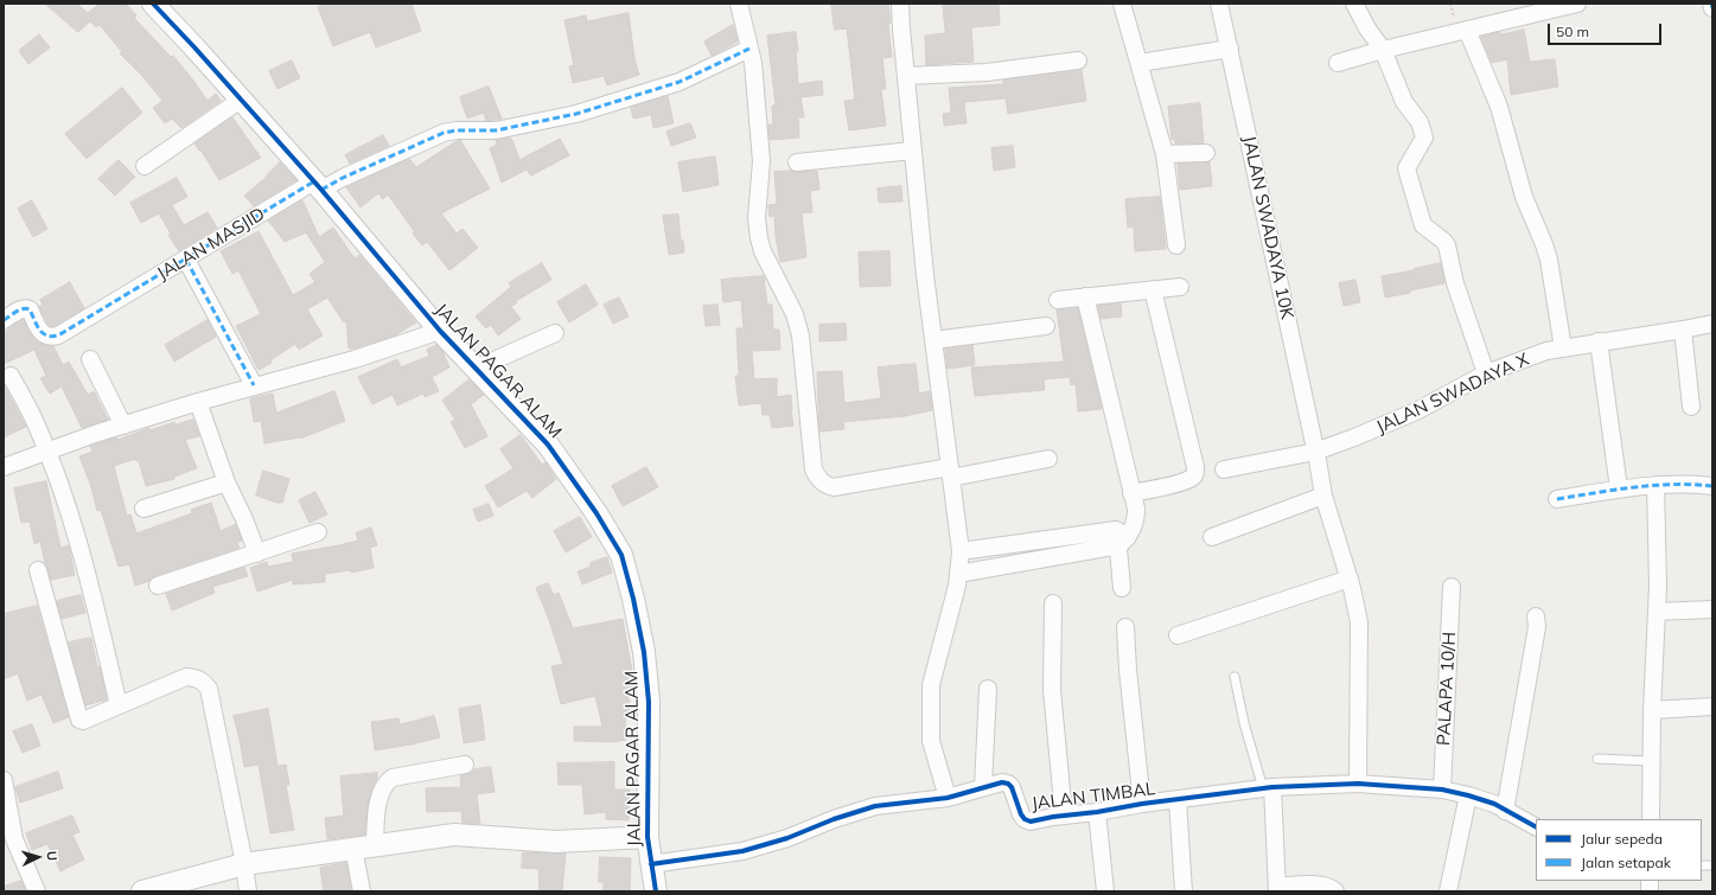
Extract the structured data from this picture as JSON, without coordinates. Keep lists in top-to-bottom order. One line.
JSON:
{"streets":{"street":["JALAN SWADAYA 10K","JALAN MASJID","JALAN PAGAR ALAM","JALAN SWADAYA X","PALAPA 10/H","JALAN TIMBAL"]},"crossings":[["JALAN SWADAYA 10K","JALAN SWADAYA X"],["JALAN SWADAYA 10K","JALAN TIMBAL"],["JALAN MASJID","JALAN PAGAR ALAM"],["JALAN PAGAR ALAM","JALAN TIMBAL"],["PALAPA 10/H","JALAN TIMBAL"]],"legend":["Jalur sepeda","Jalan setapak"],"scale_bar":"50 m","north":"right"}
